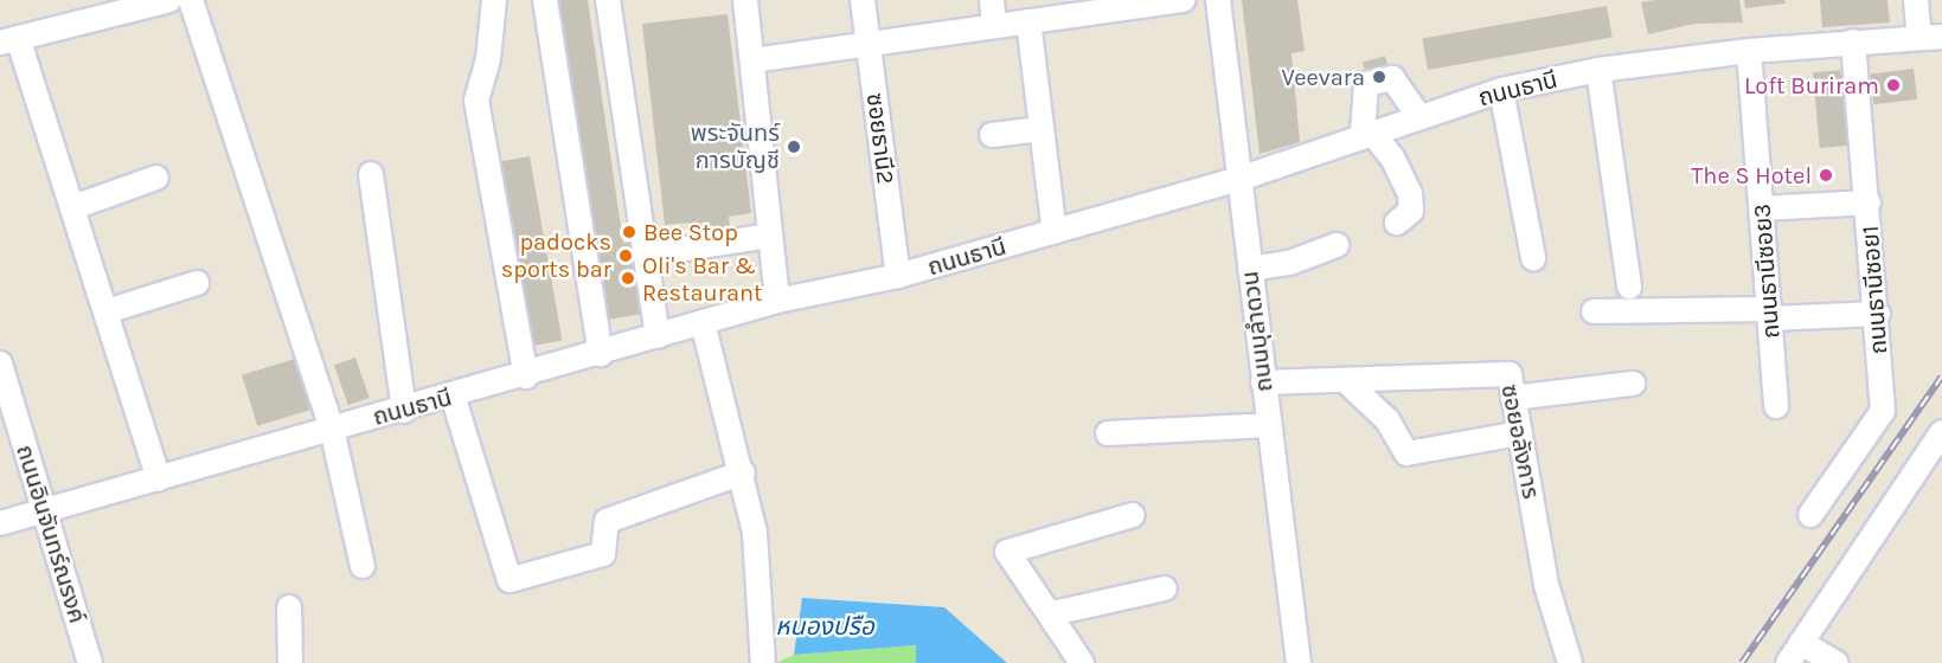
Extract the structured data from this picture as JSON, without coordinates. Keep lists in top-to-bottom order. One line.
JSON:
{"streets":{"street":["ถนนธานี","ซอยธานี2","ถนนธานีซอย3","ถนนธานีซอย1","ถนนบุลำดวน","ซอยอลังการ","ถนนอินจันทร์ณรงค์"]},"crossings":[["ถนนธานี","ซอยธานี2"],["ถนนธานี","ถนนธานีซอย3"],["ถนนธานี","ถนนธานีซอย1"],["ถนนธานี","ถนนบุลำดวน"],["ถนนธานี","ถนนอินจันทร์ณรงค์"],["ถนนบุลำดวน","ซอยอลังการ"]],"water":["หนองปรือ"],"places":["Veevara","Loft Buriram","พระจันทร์ การบัญชี","The S Hotel","Bee Stop","padocks sports bar","Oli's Bar & Restaurant"]}
